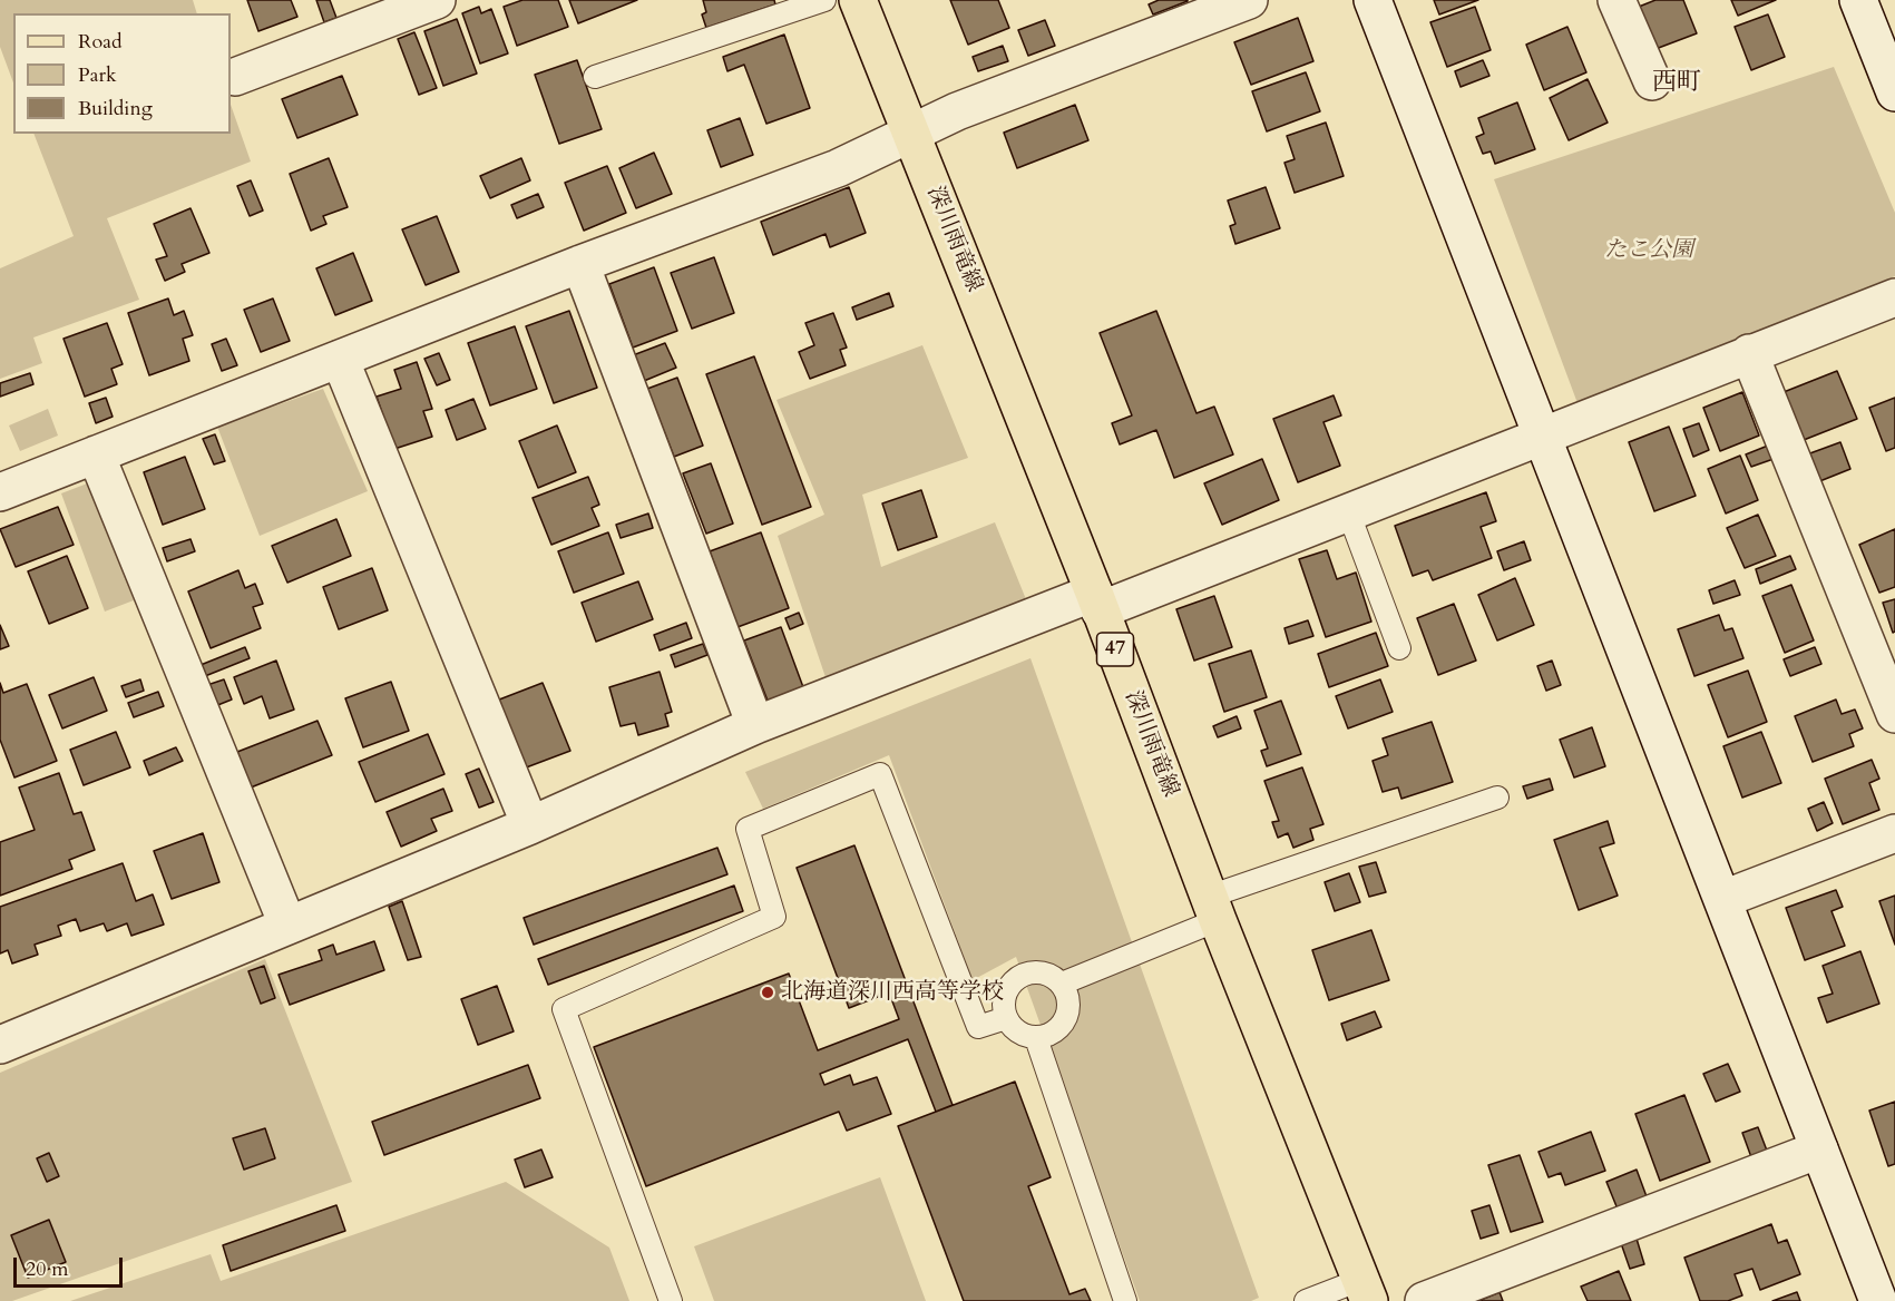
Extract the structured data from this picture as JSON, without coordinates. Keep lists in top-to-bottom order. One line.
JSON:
{"streets":{"main road":["深川雨竜線","47"]},"districts":["西町"],"parks":["たこ公園"],"places":["北海道深川西高等学校"],"legend":["Road","Park","Building"],"scale_bar":"20 m"}
